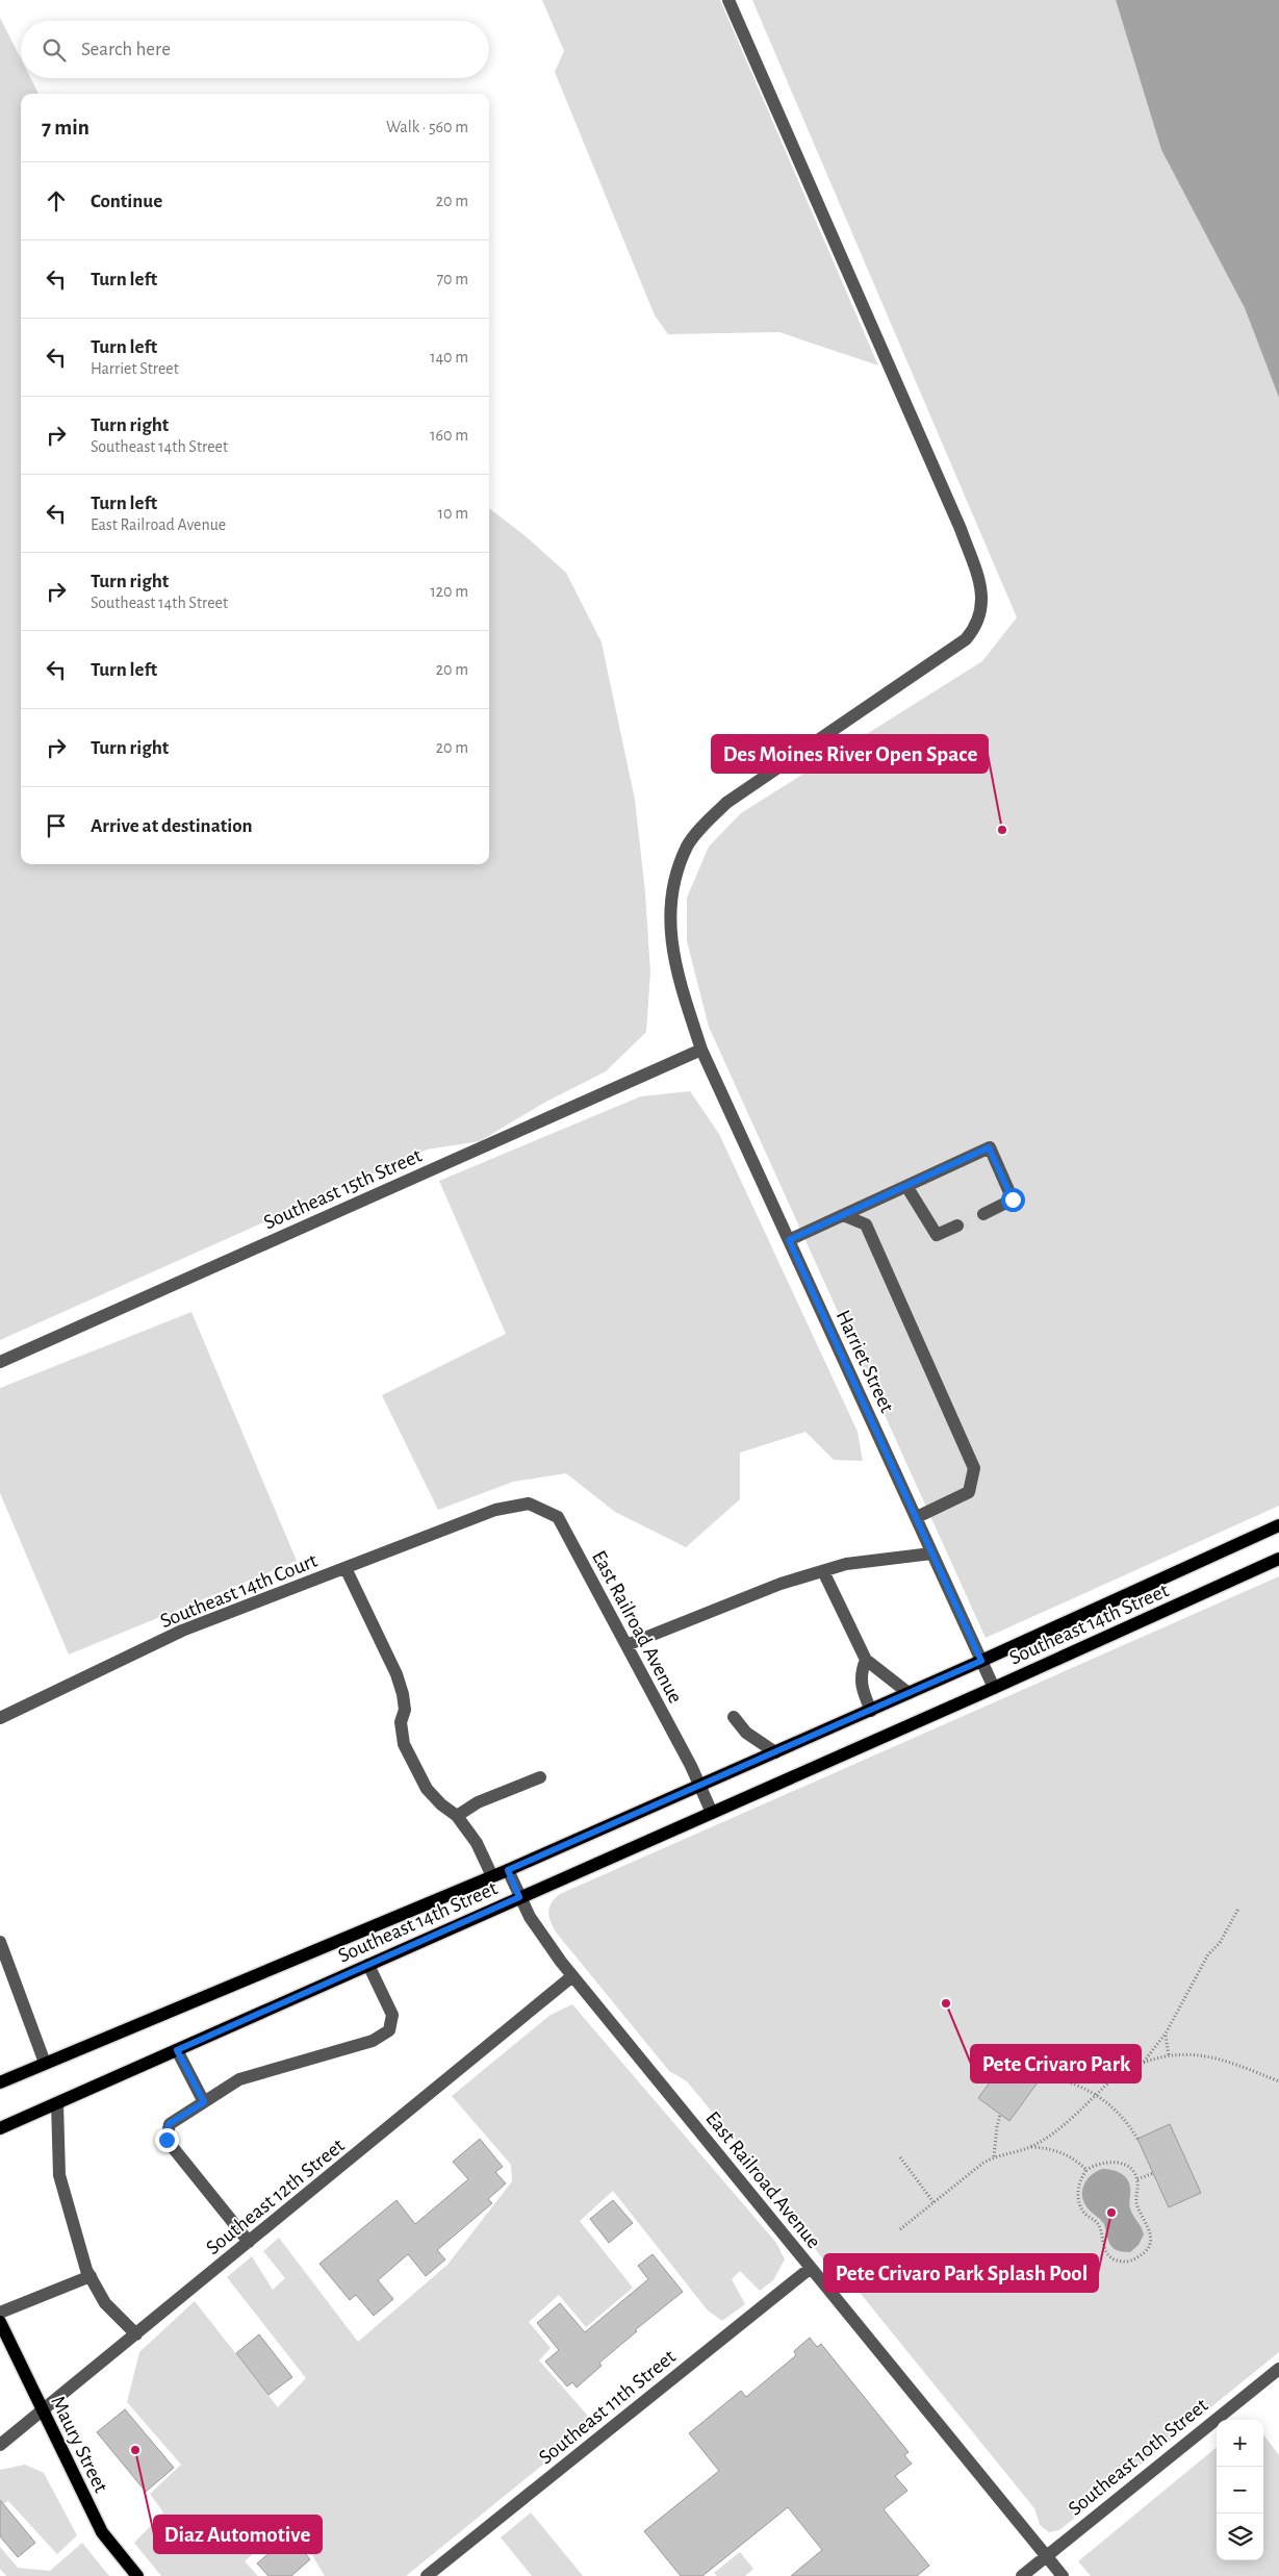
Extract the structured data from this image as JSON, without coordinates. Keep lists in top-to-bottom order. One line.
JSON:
{"streets":{"main road":["Southeast 14th Street","Maury Street"],"street":["Southeast 15th Street","Harriet Street","Southeast 14th Court","East Railroad Avenue","Southeast 12th Street","Southeast 11th Street","Southeast 10th Street"]},"crossings":[["Southeast 15th Street","Harriet Street"],["Harriet Street","Southeast 14th Street"],["Southeast 14th Court","East Railroad Avenue"],["Southeast 14th Street","East Railroad Avenue"],["East Railroad Avenue","Southeast 12th Street"],["East Railroad Avenue","Southeast 11th Street"],["East Railroad Avenue","Southeast 10th Street"],["Southeast 12th Street","Maury Street"]],"places":["Des Moines River Open Space","Pete Crivaro Park","Pete Crivaro Park Splash Pool","Diaz Automotive"],"page":{"search":"Search here","heading":["7 min","Walk · 560 m"],"list":[["Continue","20 m"],["Turn left","70 m"],["Turn left","Harriet Street","140 m"],["Turn right","Southeast 14th Street","160 m"],["Turn left","East Railroad Avenue","10 m"],["Turn right","Southeast 14th Street","120 m"],["Turn left","20 m"],["Turn right","20 m"],"Arrive at destination"],"map_buttons":["+","−"]}}
